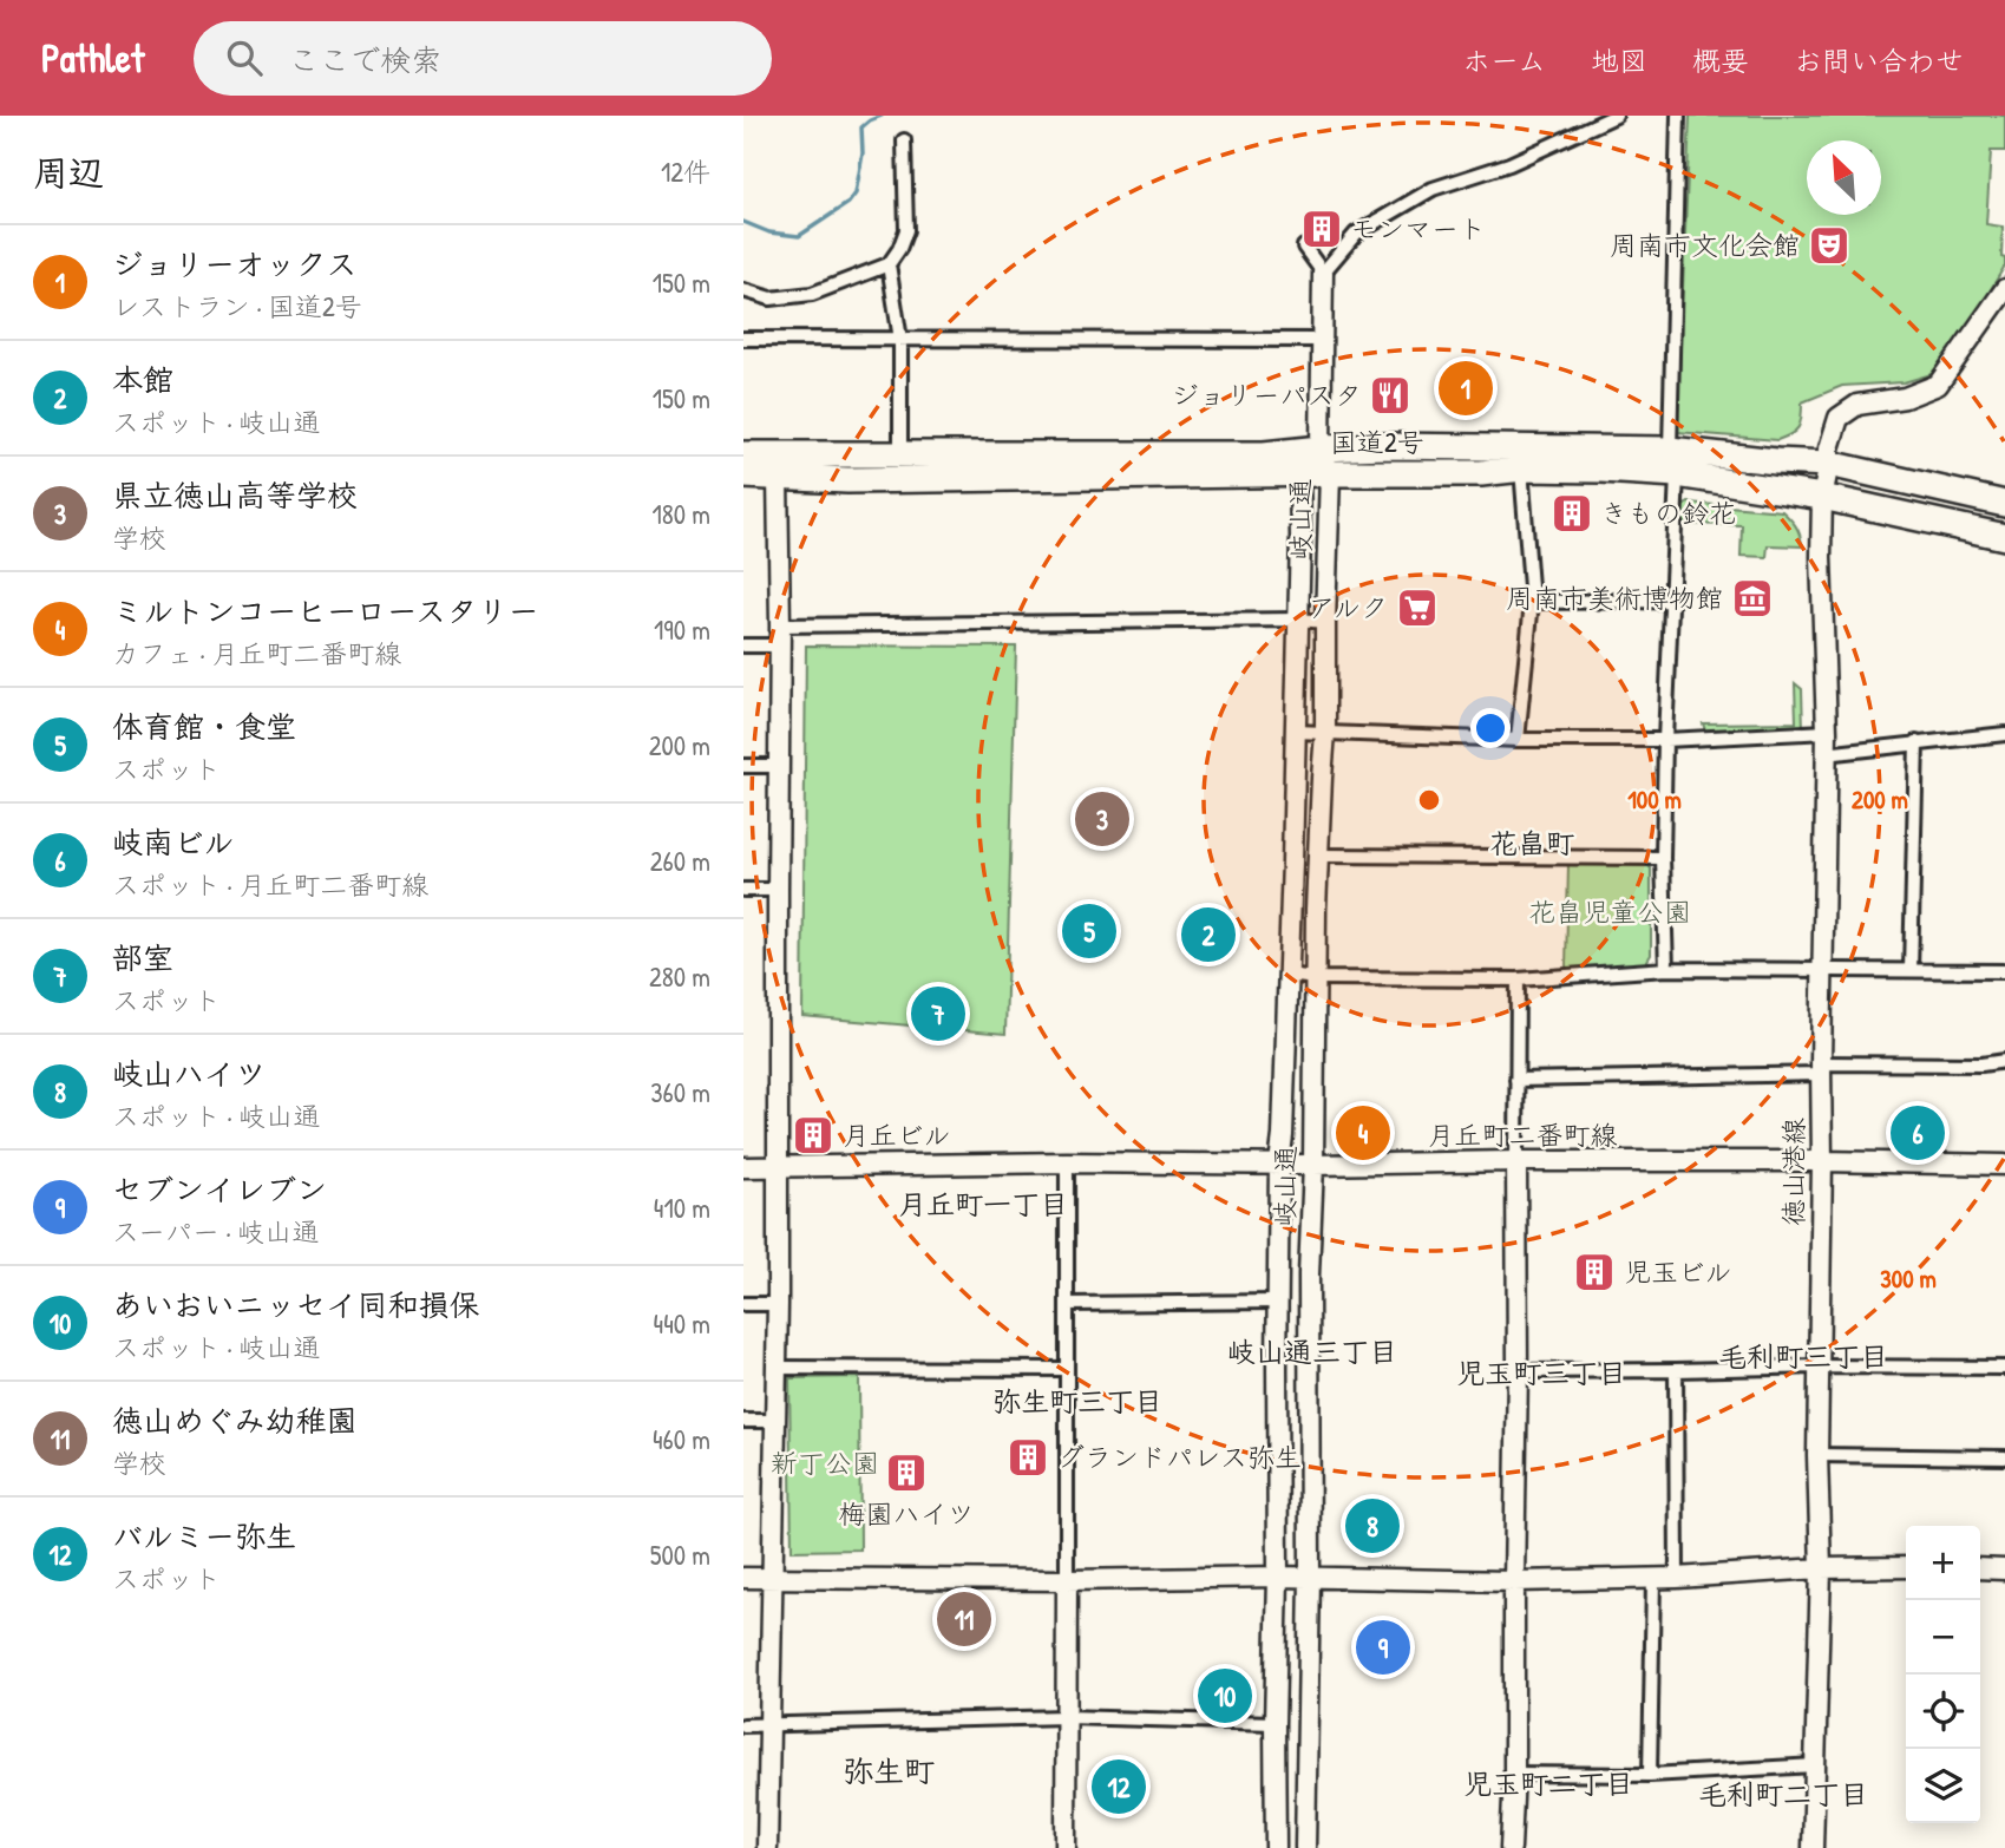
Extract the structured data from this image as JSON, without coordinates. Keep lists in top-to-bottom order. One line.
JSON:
{"streets":{"highway":["国道2号"],"street":["岐山通","月丘町二番町線","徳山港線"]},"crossings":[["国道2号","岐山通"],["国道2号","徳山港線"],["岐山通","月丘町二番町線"],["月丘町二番町線","徳山港線"]],"districts":["花畠町","月丘町一丁目","岐山通三丁目","毛利町三丁目","児玉町三丁目","弥生町三丁目","弥生町","児玉町二丁目","毛利町二丁目"],"parks":["花畠児童公園","新丁公園"],"places":{"building":["モンマート","きもの鈴花","月丘ビル","児玉ビル","グランドパレス弥生","梅園ハイツ"],"theatre":["周南市文化会館"],"restaurant":["ジョリーパスタ"],"museum":["周南市美術博物館"],"supermarket":["アルク"]},"north":"top left","page":{"header":"Pathlet","search":"ここで検索","nav":["ホーム","地図","概要","お問い合わせ"],"heading":["周辺","12件"],"list":[{"mark":"1","name":"ジョリーオックス","note":"レストラン · 国道2号","value":"150 m"},{"mark":"2","name":"本館","note":"スポット · 岐山通","value":"150 m"},{"mark":"3","name":"県立徳山高等学校","note":"学校","value":"180 m"},{"mark":"4","name":"ミルトンコーヒーロースタリー","note":"カフェ · 月丘町二番町線","value":"190 m"},{"mark":"5","name":"体育館・食堂","note":"スポット","value":"200 m"},{"mark":"6","name":"岐南ビル","note":"スポット · 月丘町二番町線","value":"260 m"},{"mark":"7","name":"部室","note":"スポット","value":"280 m"},{"mark":"8","name":"岐山ハイツ","note":"スポット · 岐山通","value":"360 m"},{"mark":"9","name":"セブンイレブン","note":"スーパー · 岐山通","value":"410 m"},{"mark":"10","name":"あいおいニッセイ同和損保","note":"スポット · 岐山通","value":"440 m"},{"mark":"11","name":"徳山めぐみ幼稚園","note":"学校","value":"460 m"},{"mark":"12","name":"バルミー弥生","note":"スポット","value":"500 m"}],"pins":["1","3","5","2","7","4","6","8","11","9","10","12"],"map_buttons":["+","−"]},"rings":["100 m","200 m","300 m"]}
